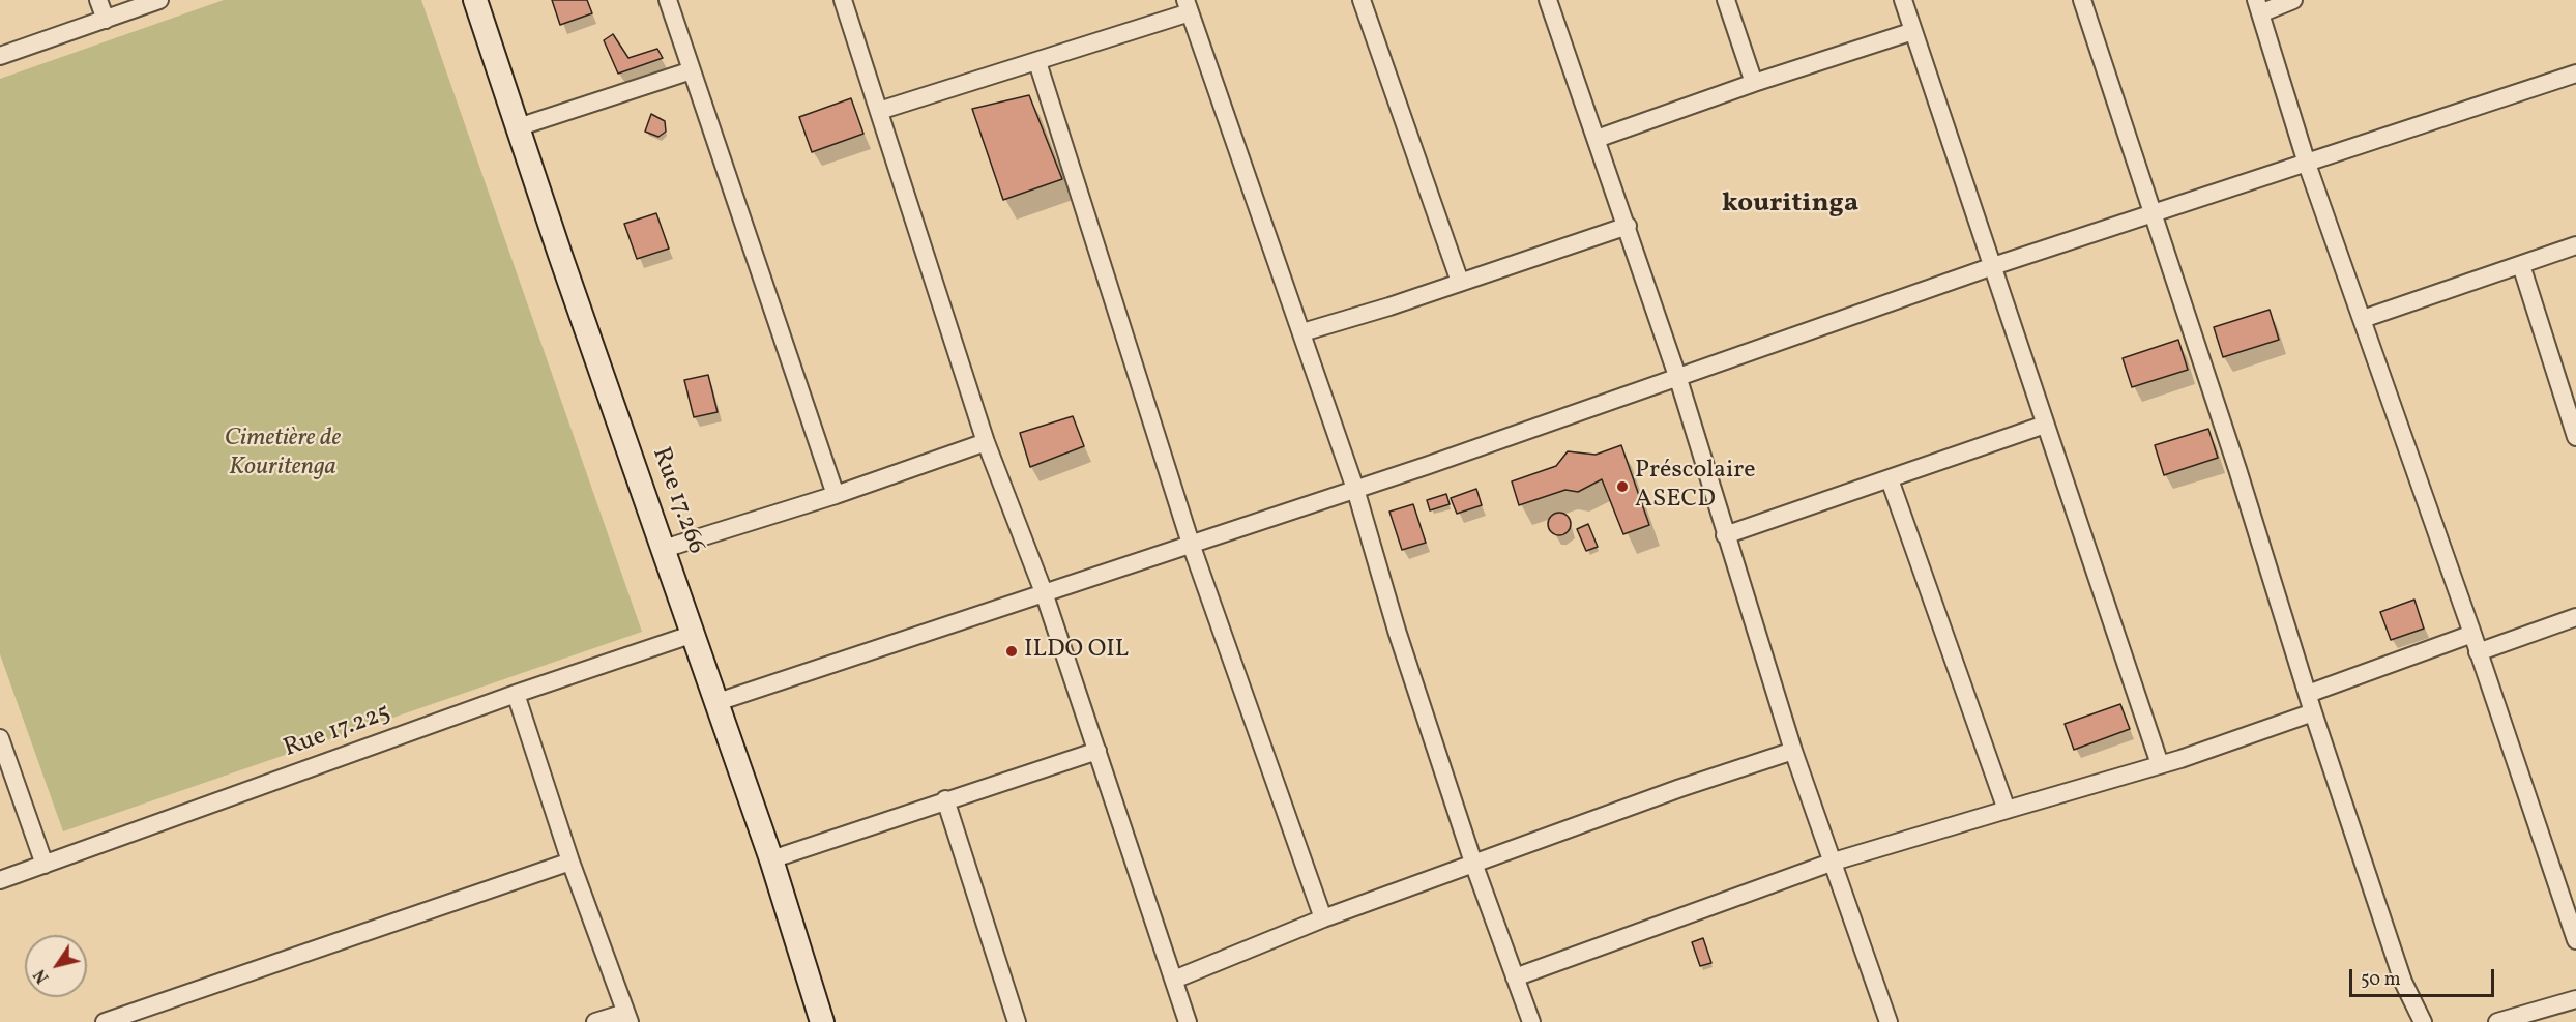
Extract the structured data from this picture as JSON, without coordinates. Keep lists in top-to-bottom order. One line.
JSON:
{"streets":{"main road":["Rue 17.266"],"street":["Rue 17.225"]},"crossings":[["Rue 17.266","Rue 17.225"]],"districts":["kouritinga"],"parks":["Cimetière de Kouritenga"],"places":["Préscolaire ASECD","ILDO OIL"],"scale_bar":"50 m","north":"bottom left"}
